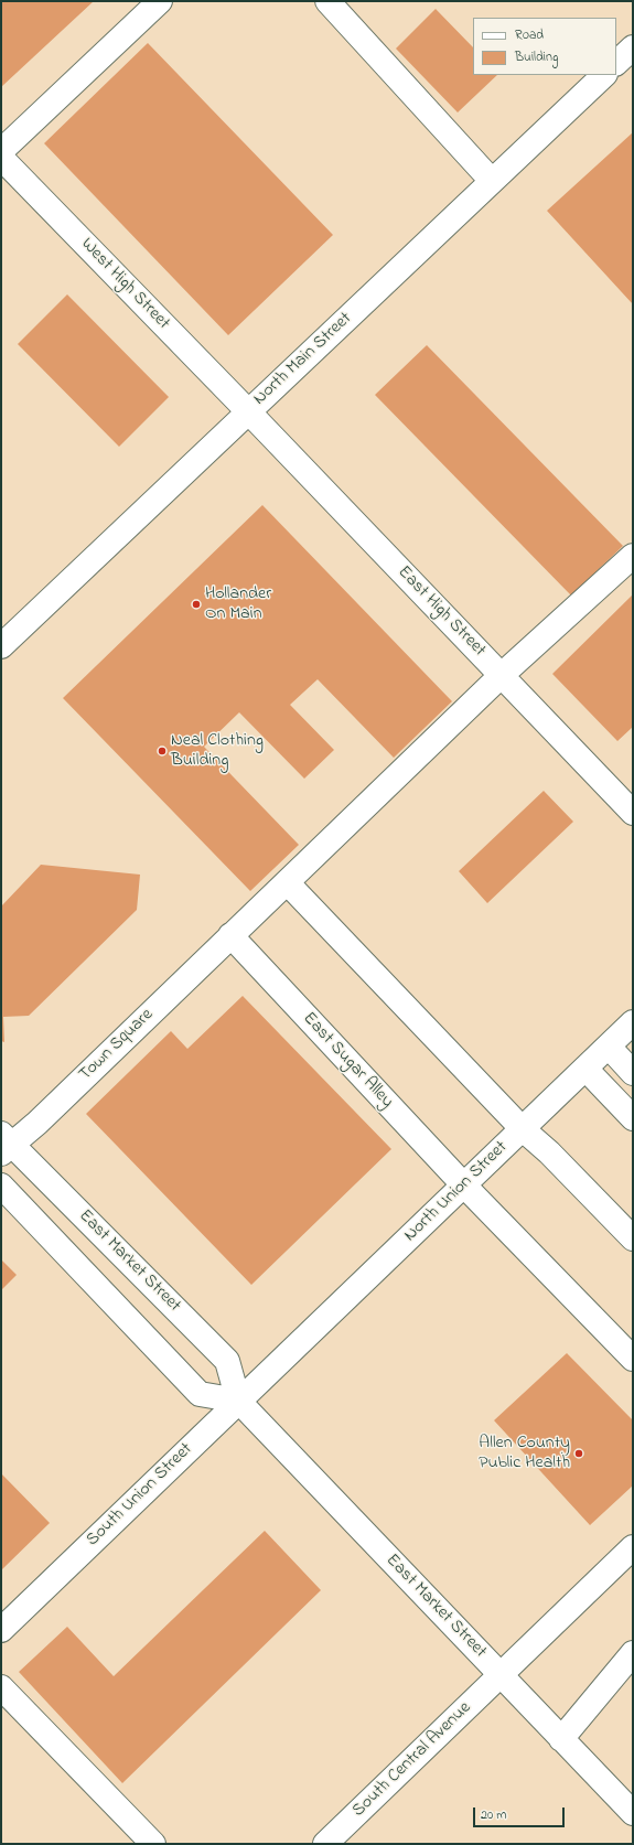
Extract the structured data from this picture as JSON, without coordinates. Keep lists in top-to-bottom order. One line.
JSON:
{"streets":{"street":["West High Street","North Main Street","East High Street","Town Square","East Sugar Alley","North Union Street","East Market Street","South Union Street","South Central Avenue"]},"crossings":[["West High Street","North Main Street"],["West High Street","East High Street"],["North Main Street","East High Street"],["East High Street","Town Square"],["Town Square","East Sugar Alley"],["Town Square","East Market Street"],["East Sugar Alley","North Union Street"],["North Union Street","South Union Street"],["East Market Street","South Union Street"],["East Market Street","South Central Avenue"]],"places":["Hollander On Main","Neal Clothing Building","Allen County Public Health"],"legend":["Road","Building"],"scale_bar":"20 m"}
